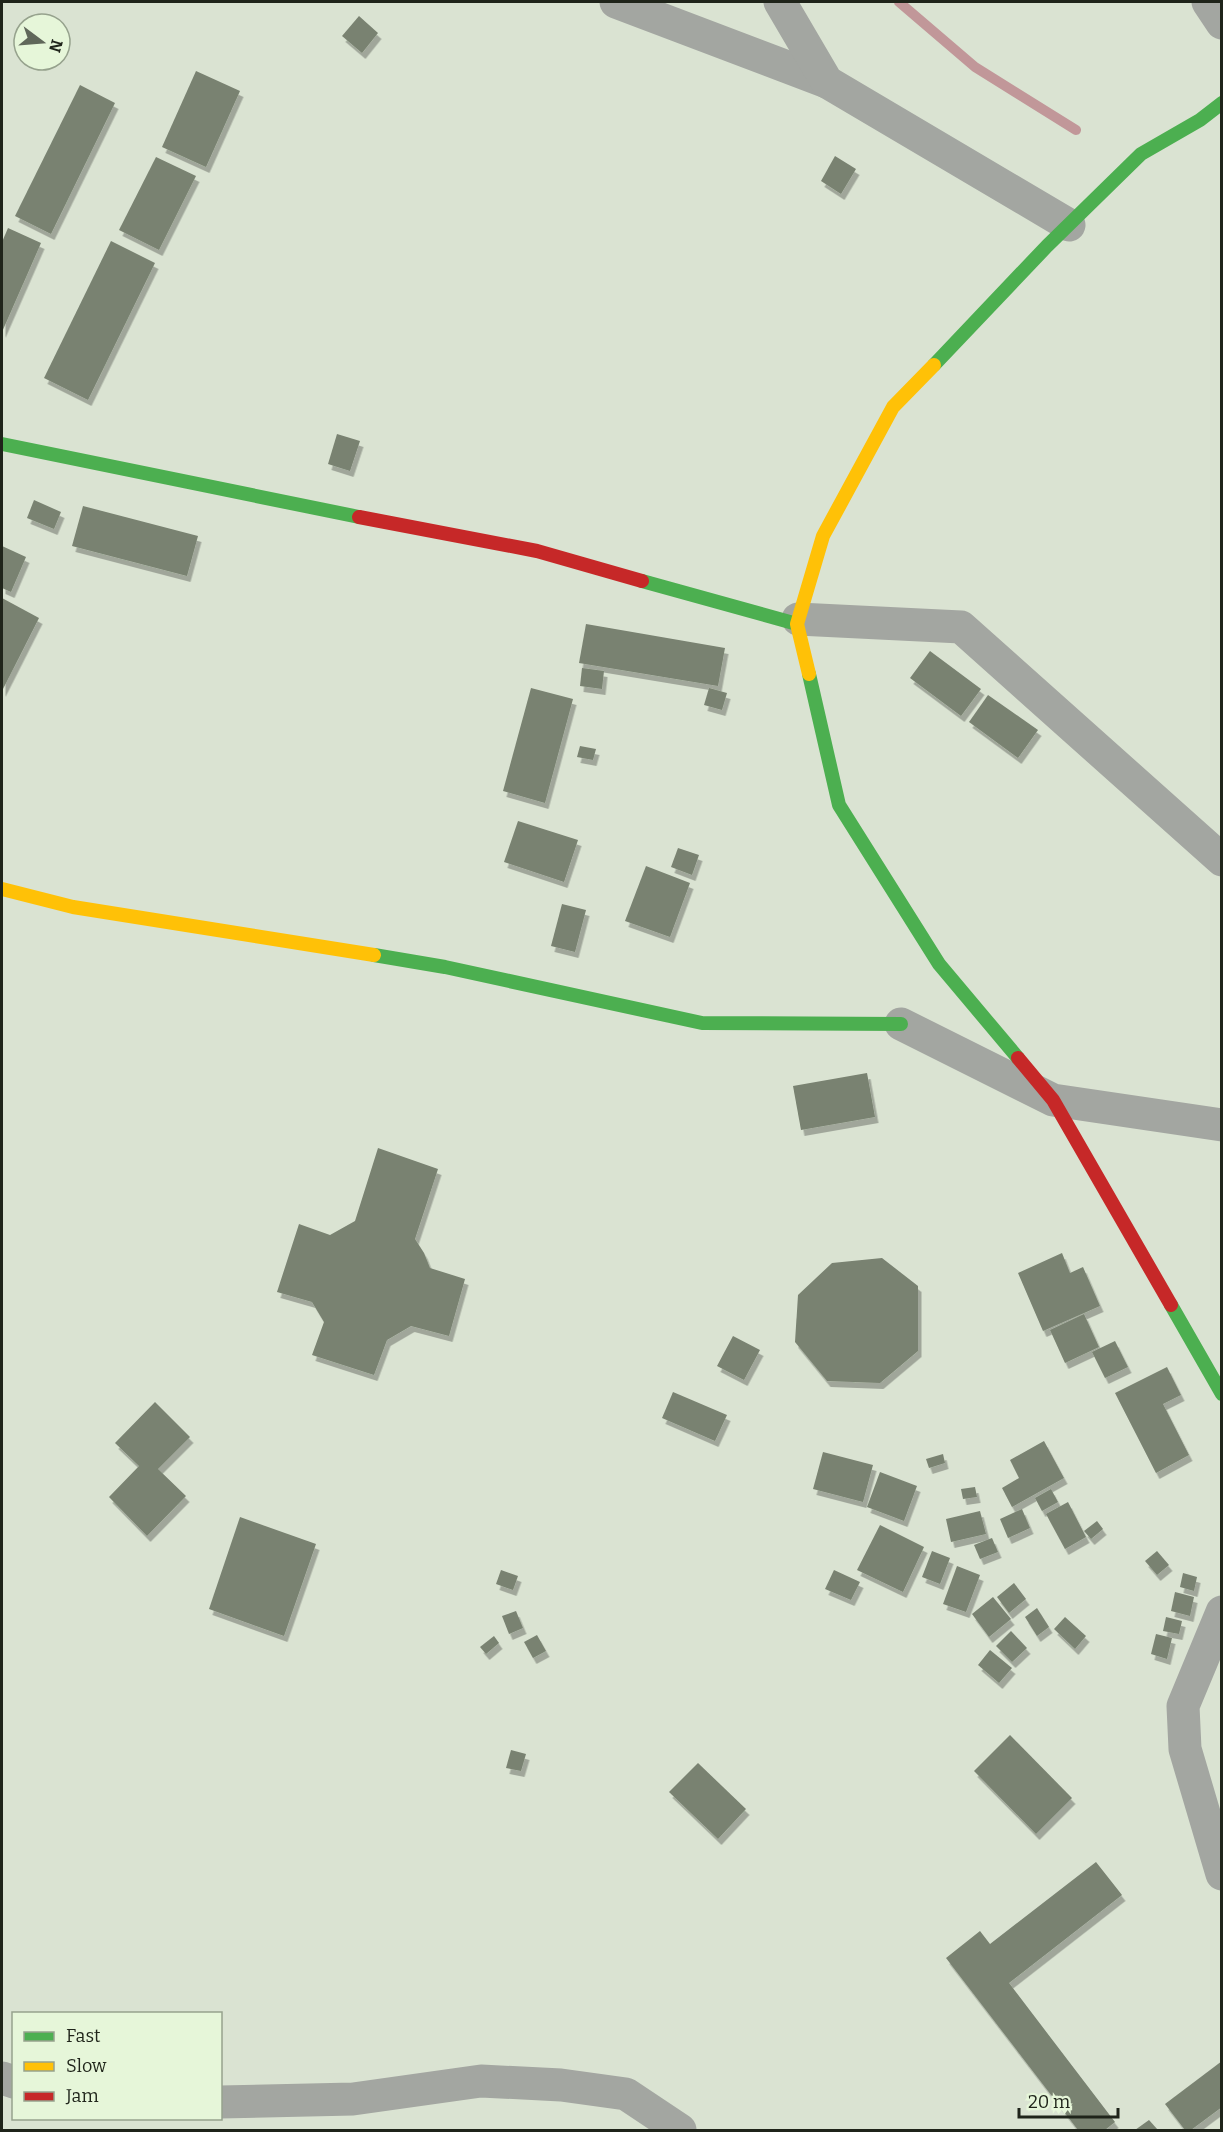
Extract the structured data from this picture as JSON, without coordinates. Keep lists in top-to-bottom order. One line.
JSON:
{"legend":["Fast","Slow","Jam"],"scale_bar":"20 m","north":"right"}
